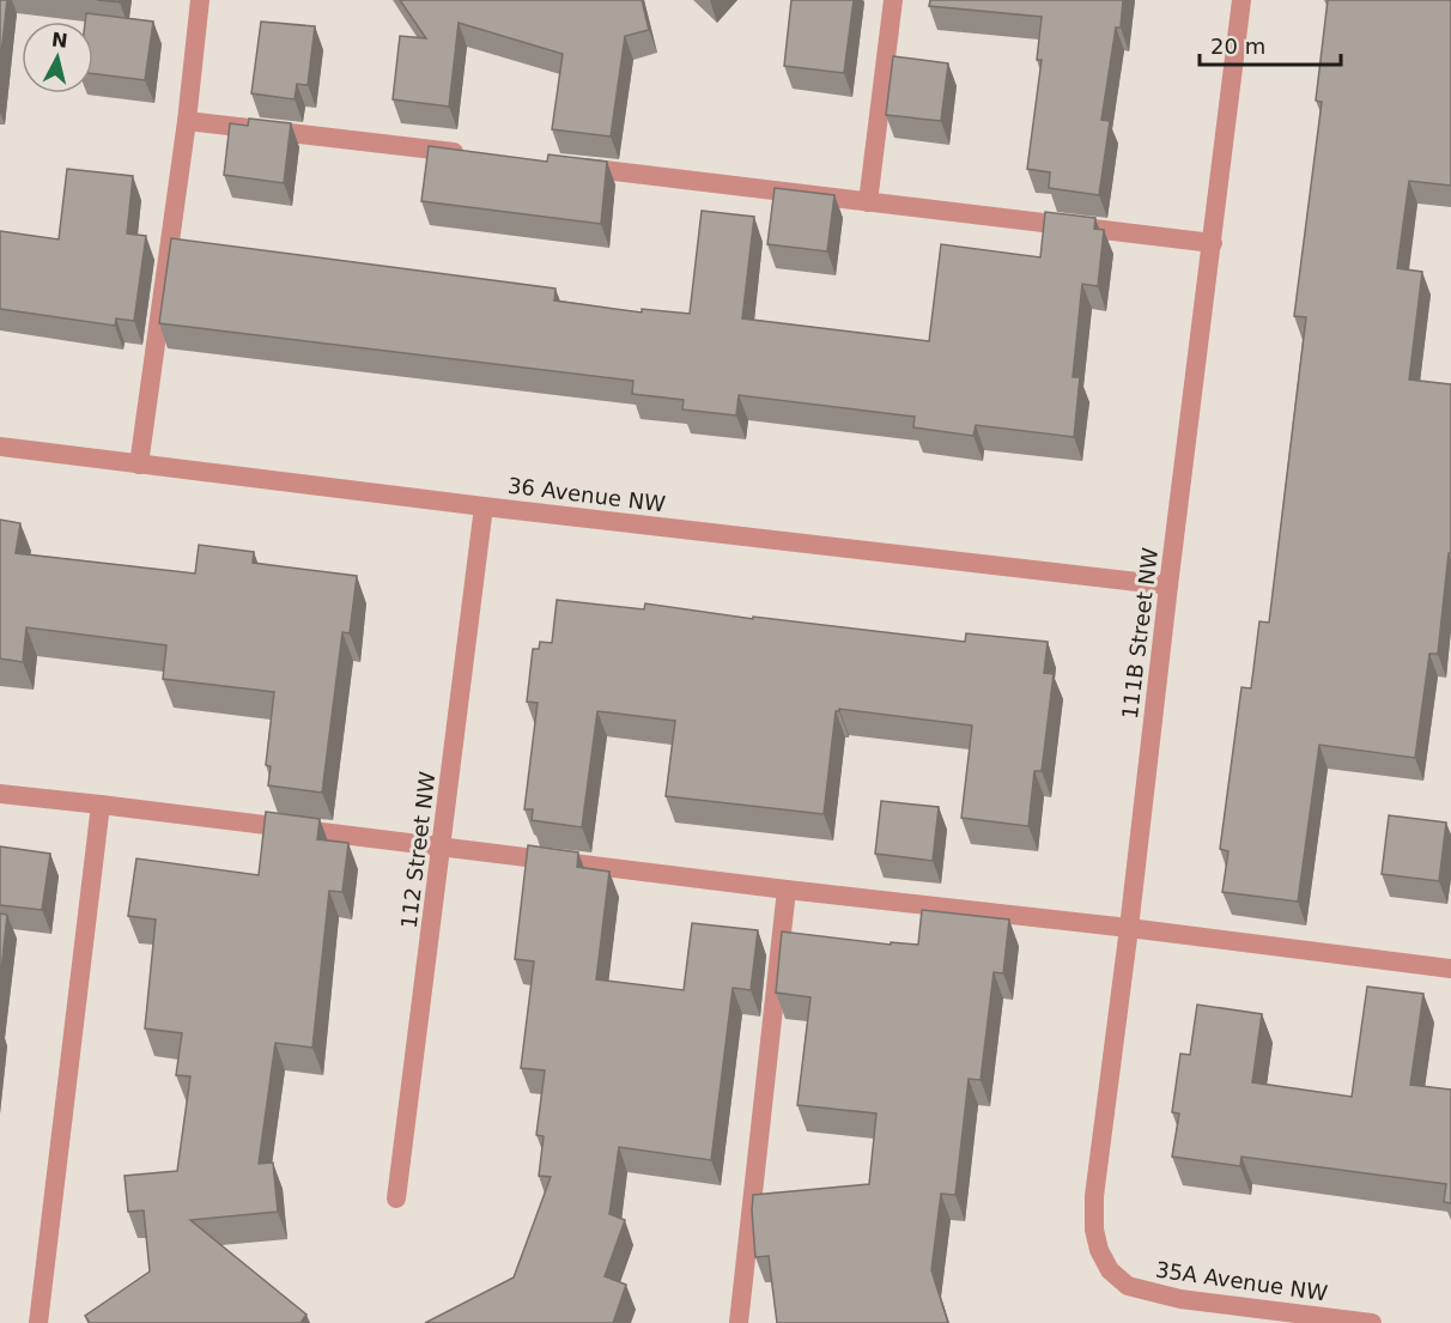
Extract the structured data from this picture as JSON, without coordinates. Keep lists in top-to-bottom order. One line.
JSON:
{"streets":{"street":["36 Avenue NW","111B Street NW","112 Street NW","35A Avenue NW"]},"crossings":[["36 Avenue NW","111B Street NW"],["36 Avenue NW","112 Street NW"],["111B Street NW","35A Avenue NW"]],"scale_bar":"20 m","north":"top"}
